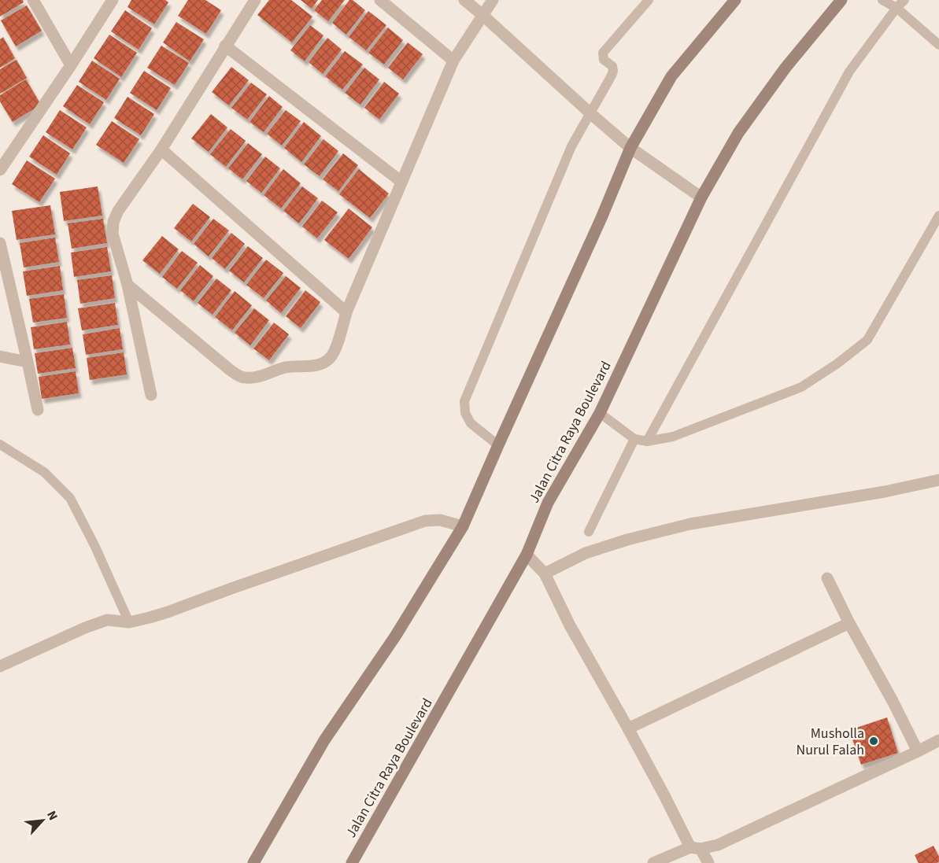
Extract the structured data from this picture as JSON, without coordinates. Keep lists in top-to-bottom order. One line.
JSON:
{"streets":{"main road":["Jalan Citra Raya Boulevard"]},"places":["Musholla Nurul Falah"],"north":"top right"}
